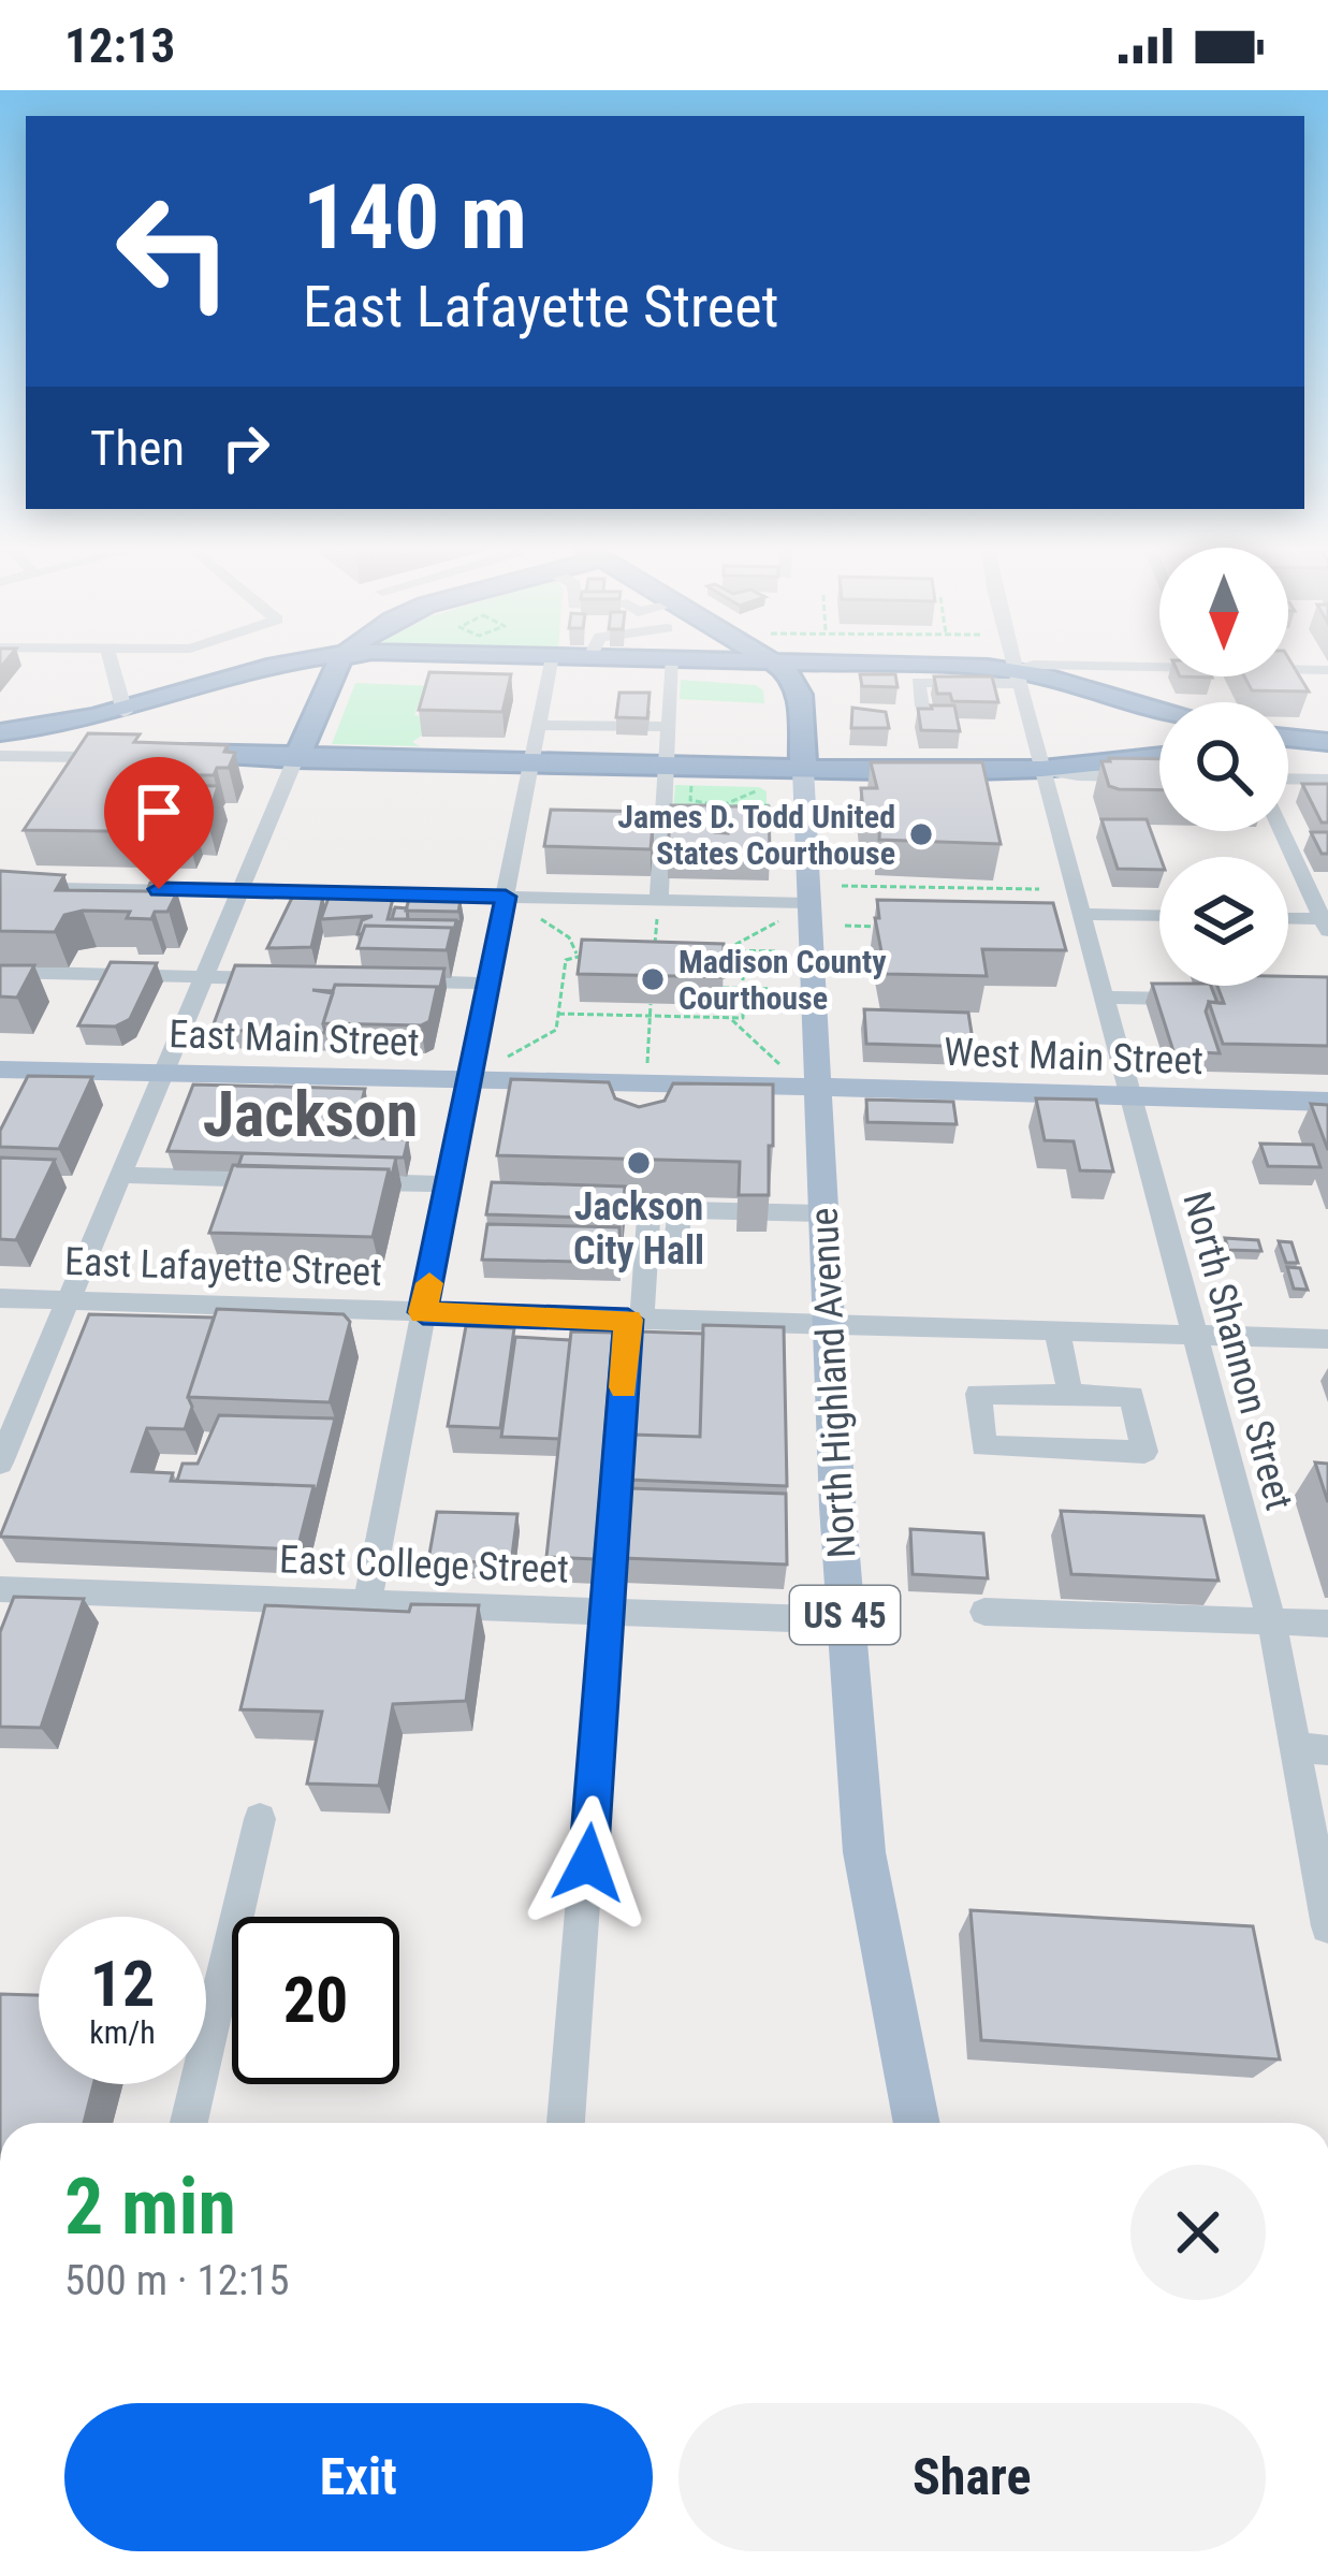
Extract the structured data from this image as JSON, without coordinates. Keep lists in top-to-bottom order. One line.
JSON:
{"streets":{"highway":["US 45"],"main road":["East Main Street","West Main Street","North Highland Avenue"],"street":["East Lafayette Street","North Shannon Street","East College Street"]},"crossings":[["East Main Street","West Main Street"],["East Main Street","North Highland Avenue"],["East Main Street","US 45"],["West Main Street","North Shannon Street"],["West Main Street","North Highland Avenue"],["West Main Street","US 45"],["East Lafayette Street","North Shannon Street"],["East Lafayette Street","North Highland Avenue"],["North Highland Avenue","East College Street"],["North Highland Avenue","US 45"]],"districts":["Jackson"],"places":["James D. Todd United States Courthouse","Madison County Courthouse","Jackson City Hall"],"north":"bottom","page":{"status":"12:13","turn":["140 m","East Lafayette Street"],"then":"Then","speed":"12 km/h","limit":"20","heading":["2 min","500 m · 12:15"],"buttons":["Exit","Share"]}}
